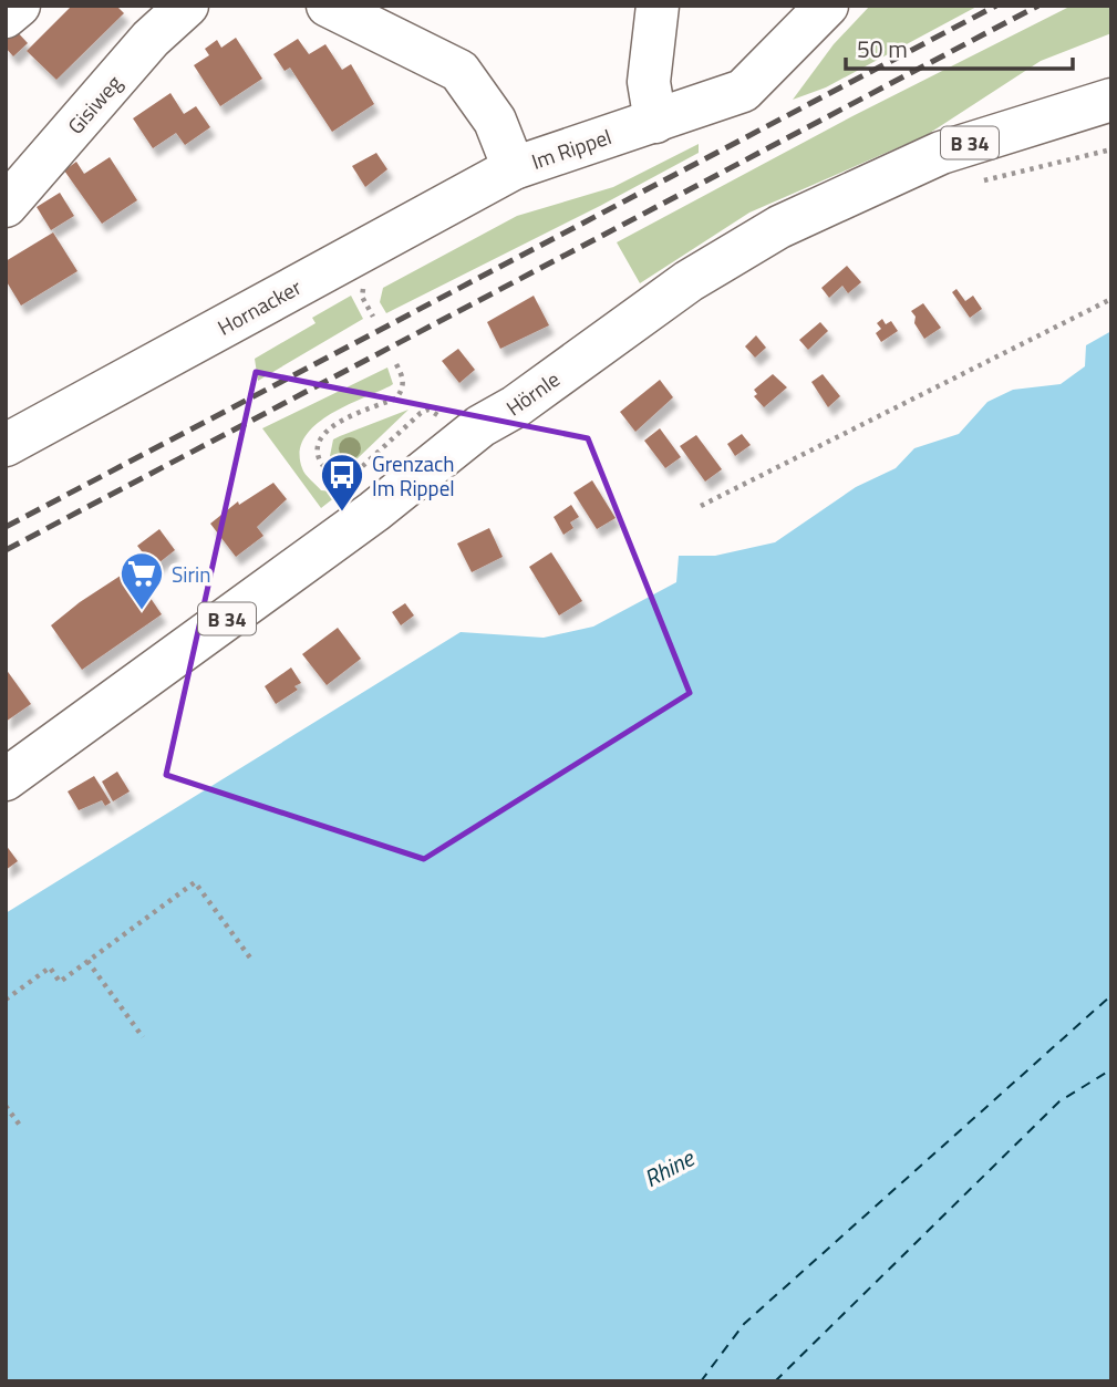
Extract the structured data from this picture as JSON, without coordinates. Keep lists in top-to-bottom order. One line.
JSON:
{"streets":{"street":["Gisiweg","B 34","Im Rippel","Hornacker","Hörnle"]},"crossings":[["Im Rippel","Hornacker"]],"water":["Rhine"],"places":{"bus stop":["Grenzach Im Rippel"],"supermarket":["Sirin"]},"scale_bar":"50 m"}
